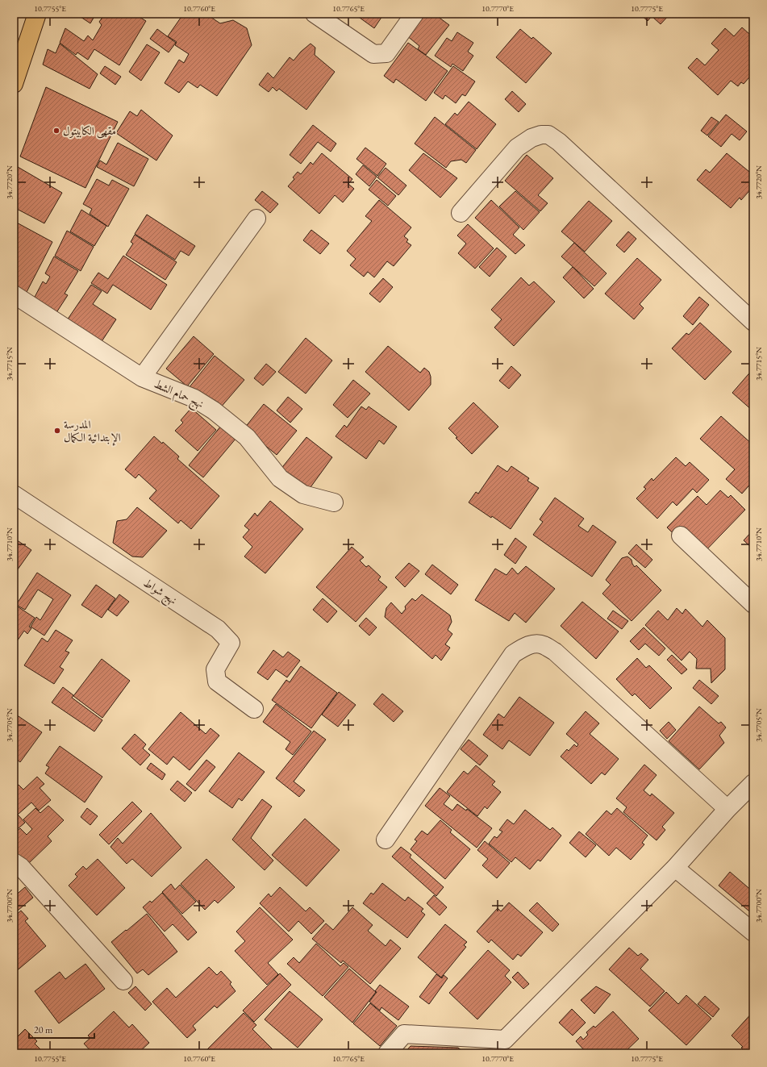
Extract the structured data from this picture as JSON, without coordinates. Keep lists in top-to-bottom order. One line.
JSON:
{"streets":{"street":["نهج حمام الشط","نهج شواط"]},"places":["مقهى الكابيتول","المدرسة الإبتدائية الكمال"],"scale_bar":"20 m","coordinates":["10.7755°E","10.7760°E","10.7765°E","10.7770°E","10.7775°E","34.7720°N","34.7715°N","34.7710°N","34.7705°N","34.7700°N"]}
